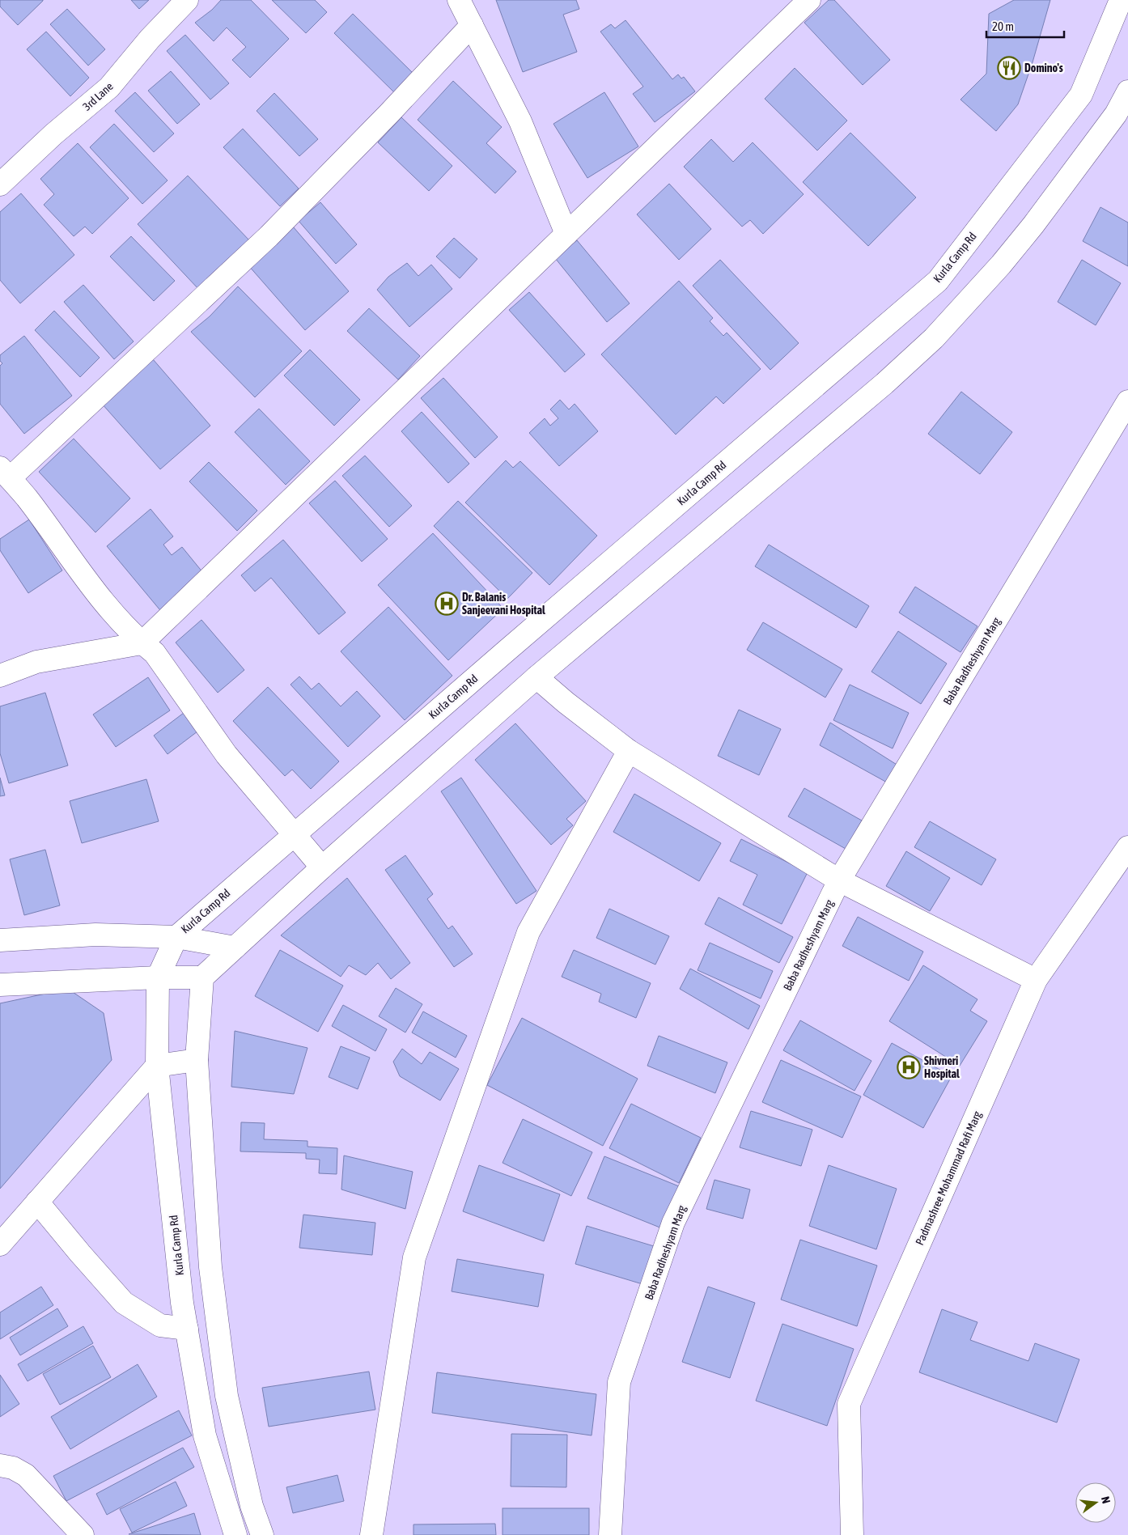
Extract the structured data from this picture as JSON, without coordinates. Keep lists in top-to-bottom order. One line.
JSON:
{"streets":{"street":["3rd Lane","Kurla Camp Rd","Baba Radheshyam Marg","Padmashree Mohammad Rafi Marg"]},"places":{"restaurant":["Domino's"],"hospital":["Dr. Balanis Sanjeevani Hospital","Shivneri Hospital"]},"scale_bar":"20 m","north":"right"}
